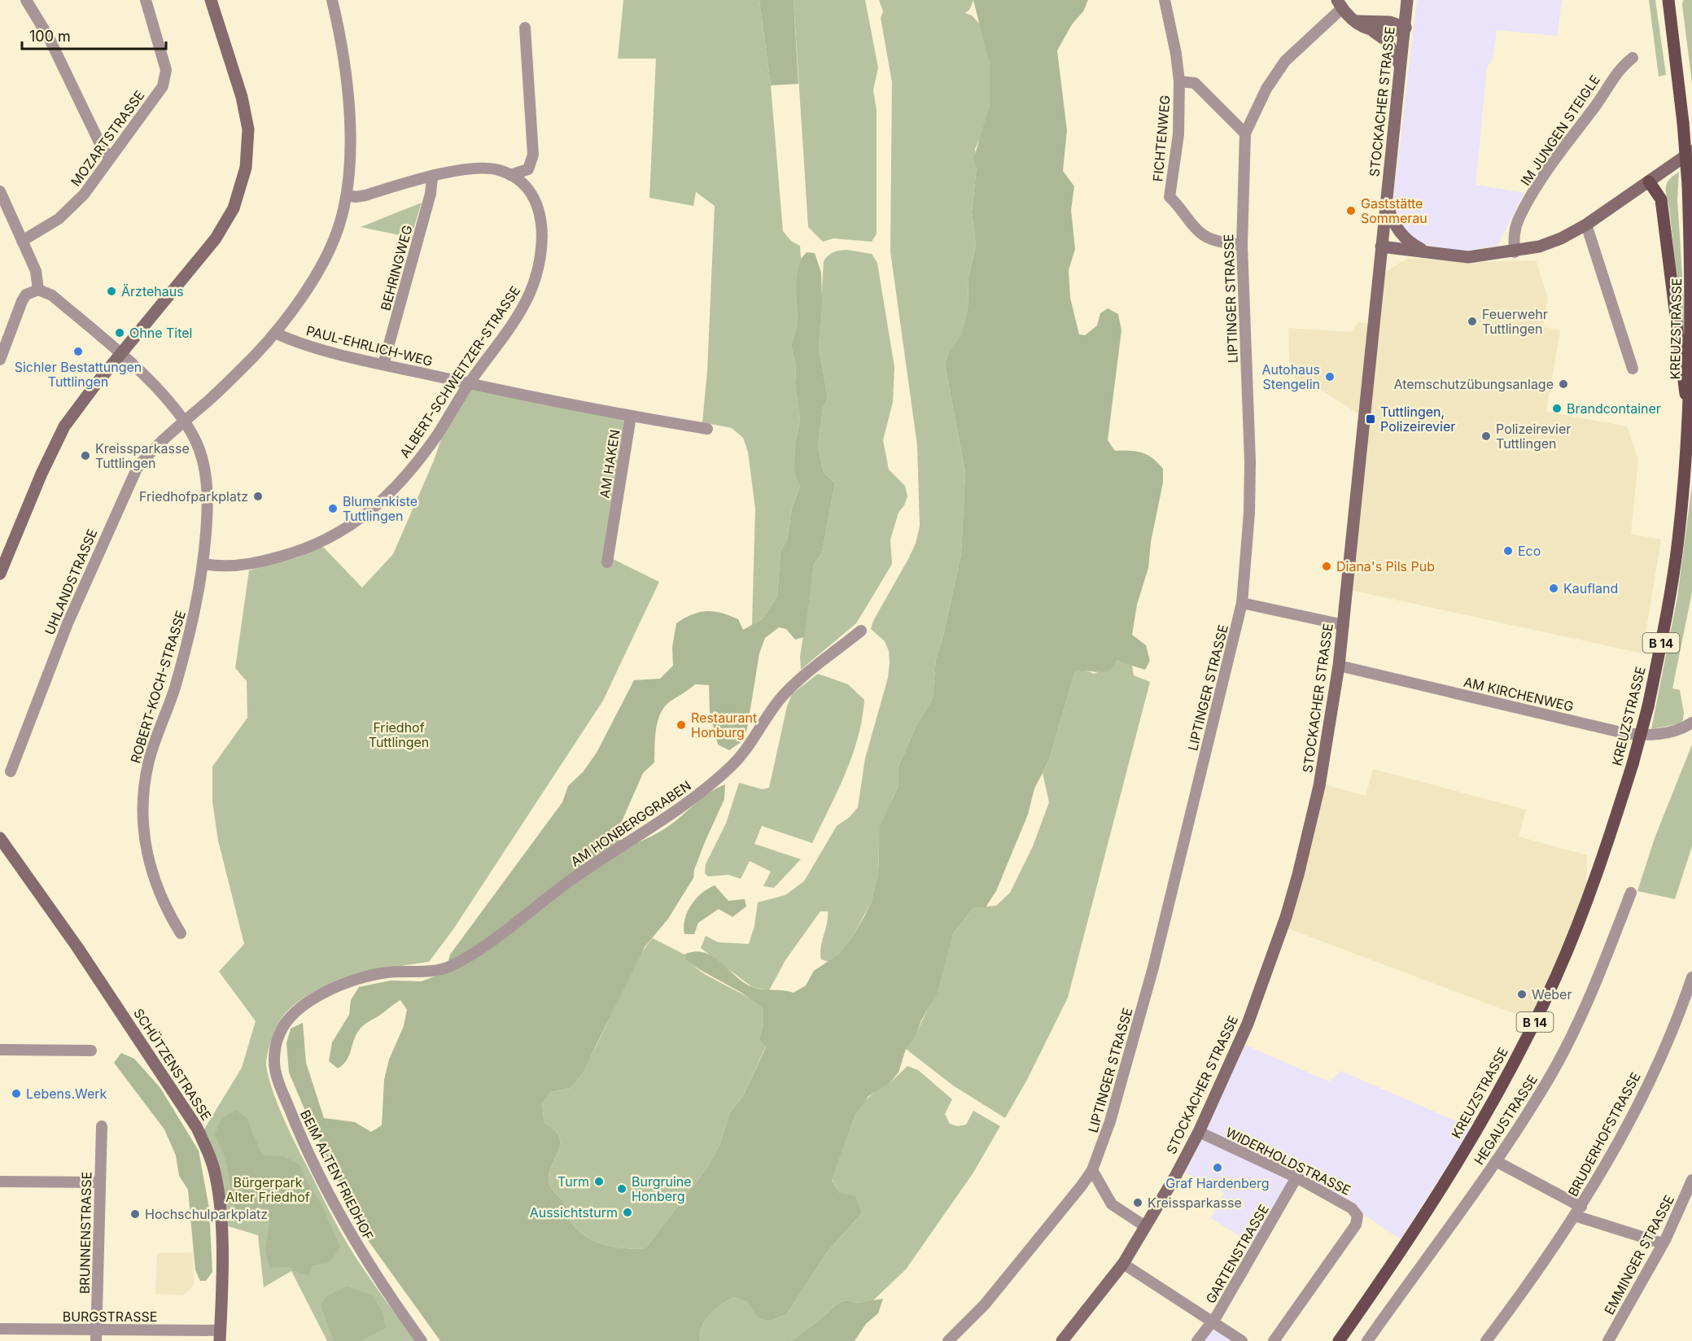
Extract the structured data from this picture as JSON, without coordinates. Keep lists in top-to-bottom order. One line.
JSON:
{"streets":{"main road":["KREUZSTRASSE","B 14"],"street":["STOCKACHER STRASSE","IM JUNGEN STEIGLE","MOZARTSTRASSE","FICHTENWEG","BEHRINGWEG","LIPTINGER STRASSE","PAUL-EHRLICH-WEG","ALBERT-SCHWEITZER-STRASSE","AM HAKEN","UHLANDSTRASSE","ROBERT-KOCH-STRASSE","AM KIRCHENWEG","AM HONBERGGRABEN","SCHÜTZENSTRASSE","HEGAUSTRASSE","BRUDERHOFSTRASSE","WIDERHOLDSTRASSE","BEIM ALTEN FRIEDHOF","BRUNNENSTRASSE","GARTENSTRASSE","EMMINGER STRASSE","BURGSTRASSE"]},"crossings":[["STOCKACHER STRASSE","AM KIRCHENWEG"],["STOCKACHER STRASSE","WIDERHOLDSTRASSE"],["FICHTENWEG","LIPTINGER STRASSE"],["BEHRINGWEG","PAUL-EHRLICH-WEG"],["BEHRINGWEG","ALBERT-SCHWEITZER-STRASSE"],["PAUL-EHRLICH-WEG","ALBERT-SCHWEITZER-STRASSE"],["PAUL-EHRLICH-WEG","AM HAKEN"],["PAUL-EHRLICH-WEG","UHLANDSTRASSE"],["ALBERT-SCHWEITZER-STRASSE","UHLANDSTRASSE"],["ALBERT-SCHWEITZER-STRASSE","ROBERT-KOCH-STRASSE"],["UHLANDSTRASSE","ROBERT-KOCH-STRASSE"],["AM HONBERGGRABEN","BEIM ALTEN FRIEDHOF"],["SCHÜTZENSTRASSE","BURGSTRASSE"],["WIDERHOLDSTRASSE","GARTENSTRASSE"],["BRUNNENSTRASSE","BURGSTRASSE"]],"parks":["Friedhof Tuttlingen","Bürgerpark Alter Friedhof"],"places":{"other":["Gaststätte Sommerau","Ärztehaus","Feuerwehr Tuttlingen","Ohne Titel","Sichler Bestattungen Tuttlingen","Autohaus Stengelin","Atemschutzübungsanlage","Brandcontainer","Polizeirevier Tuttlingen","Kreissparkasse Tuttlingen","Friedhofparkplatz","Blumenkiste Tuttlingen","Eco","Diana's Pils Pub","Kaufland","Restaurant Honburg","Weber","Lebens.Werk","Graf Hardenberg","Turm","Burgruine Honberg","Kreissparkasse","Aussichtsturm","Hochschulparkplatz"],"transit":["Tuttlingen, Polizeirevier"]},"scale_bar":"100 m"}
